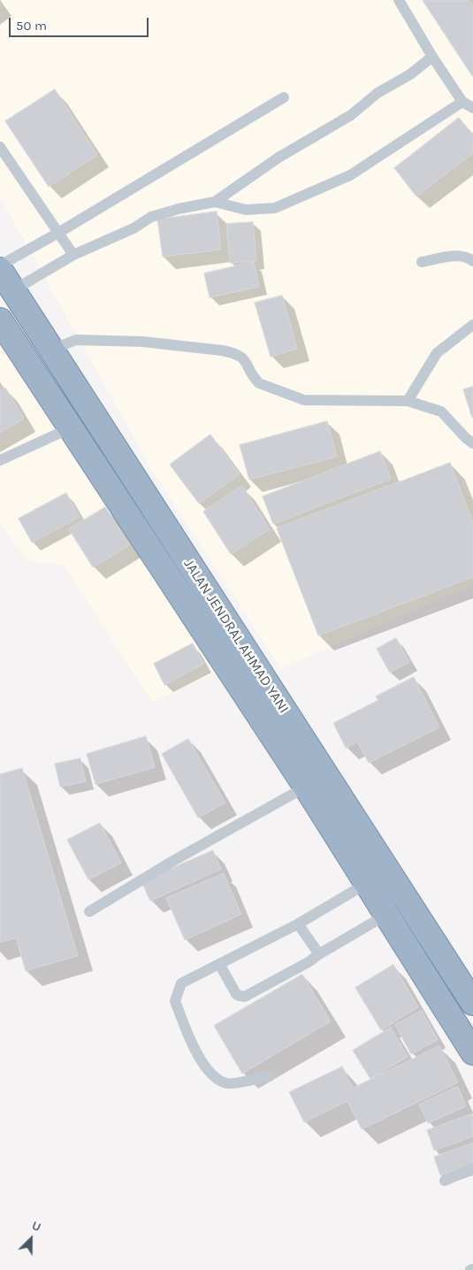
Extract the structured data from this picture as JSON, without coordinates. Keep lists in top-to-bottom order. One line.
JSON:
{"streets":{"highway":["JALAN JENDRAL AHMAD YANI"]},"scale_bar":"50 m","north":"top right"}
